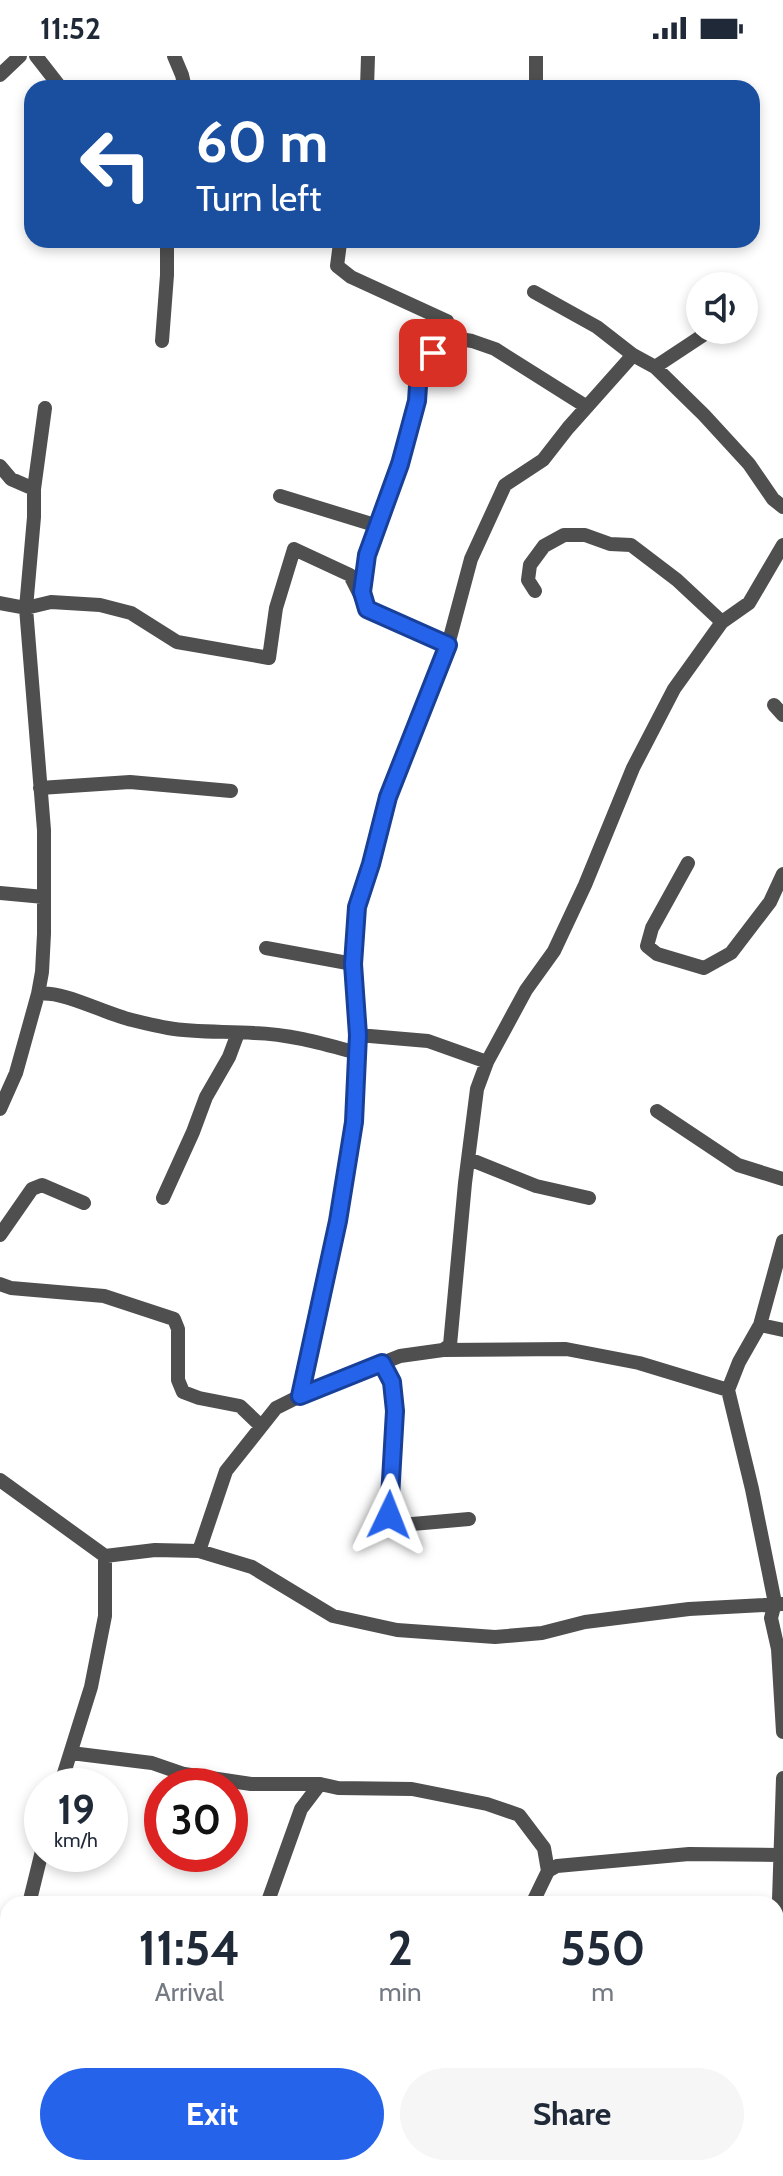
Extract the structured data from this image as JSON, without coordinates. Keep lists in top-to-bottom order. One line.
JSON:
{"page":{"status":"11:52","turn":["60 m","Turn left"],"speed":"19 km/h","limit":"30","eta":["11:54","Arrival","2","min","550","m"],"buttons":["Exit","Share"]}}
